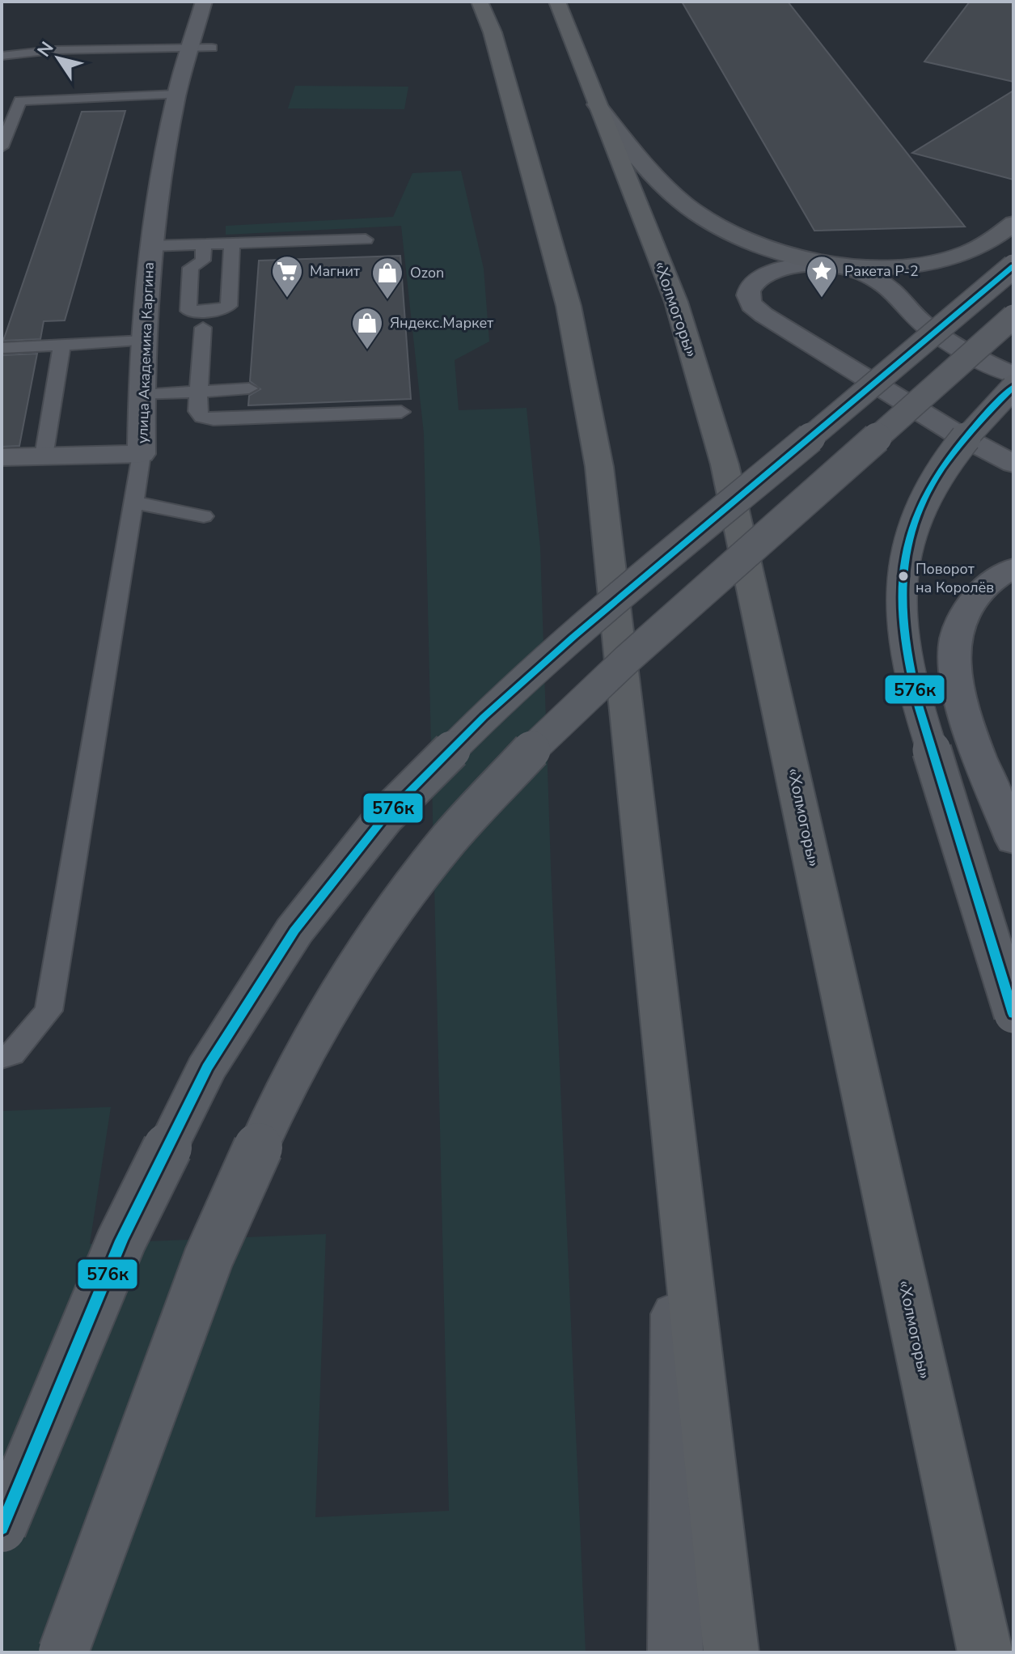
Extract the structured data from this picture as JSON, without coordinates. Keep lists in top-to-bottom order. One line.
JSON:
{"streets":{"highway":["«Холмогоры»"],"street":["улица Академика Каргина"]},"places":{"supermarket":["Магнит"],"place":["Ракета Р-2"],"shop":["Ozon","Яндекс.Маркет"],"other":["Поворот на Королёв"]},"lines":["transit line 576к"],"north":"top left"}
